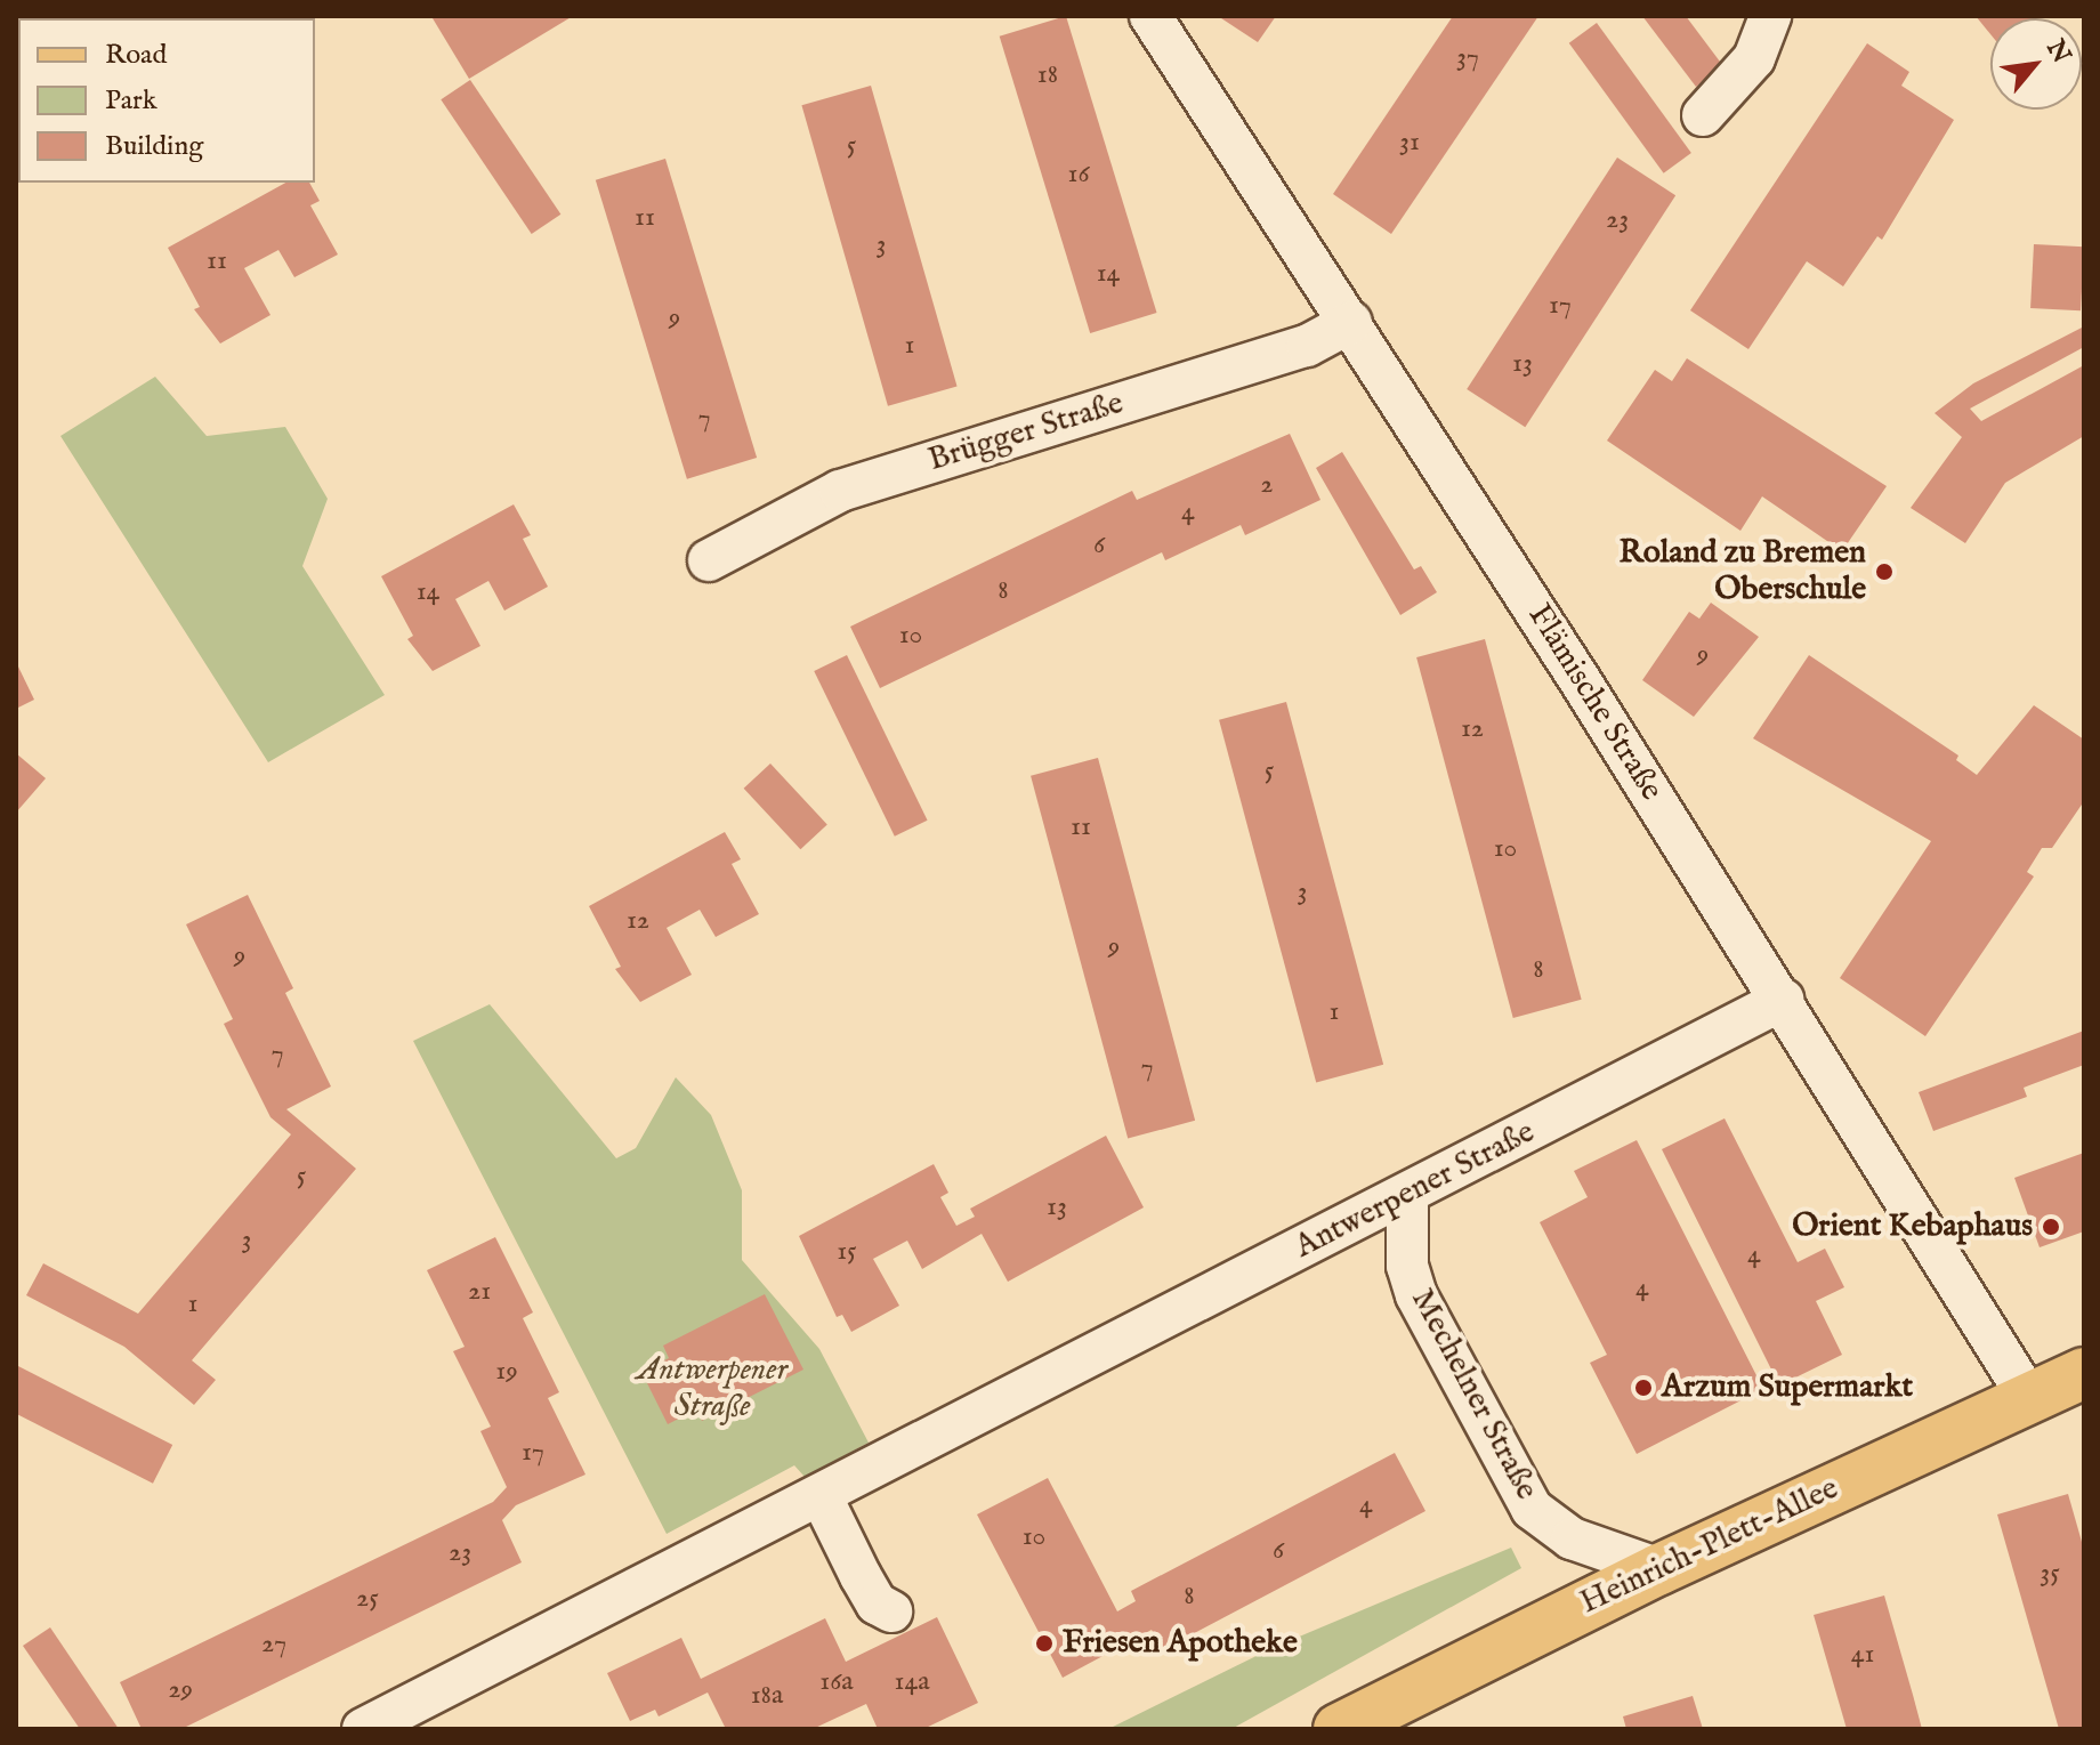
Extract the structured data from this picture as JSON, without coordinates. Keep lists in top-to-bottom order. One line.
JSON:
{"streets":{"main road":["Heinrich-Plett-Allee"],"street":["Brügger Straße","Flämische Straße","Antwerpener Straße","Mechelner Straße"]},"crossings":[["Brügger Straße","Flämische Straße"],["Flämische Straße","Antwerpener Straße"],["Flämische Straße","Heinrich-Plett-Allee"],["Antwerpener Straße","Mechelner Straße"],["Mechelner Straße","Heinrich-Plett-Allee"]],"parks":["Antwerpener Straße"],"places":["Roland zu Bremen Oberschule","Orient Kebaphaus","Arzum Supermarkt","Friesen Apotheke"],"house_numbers":["37","18","31","5","16","11","23","3","11","14","17","9","1","13","7","2","4","6","8","14","10","9","12","5","11","10","3","12","9","9","8","1","7","7","5","13","3","15","4","4","21","1","19","17","4","10","6","23","35","8","25","27","41","16a","14a","29","18a"],"legend":["Road","Park","Building"],"north":"top right"}
